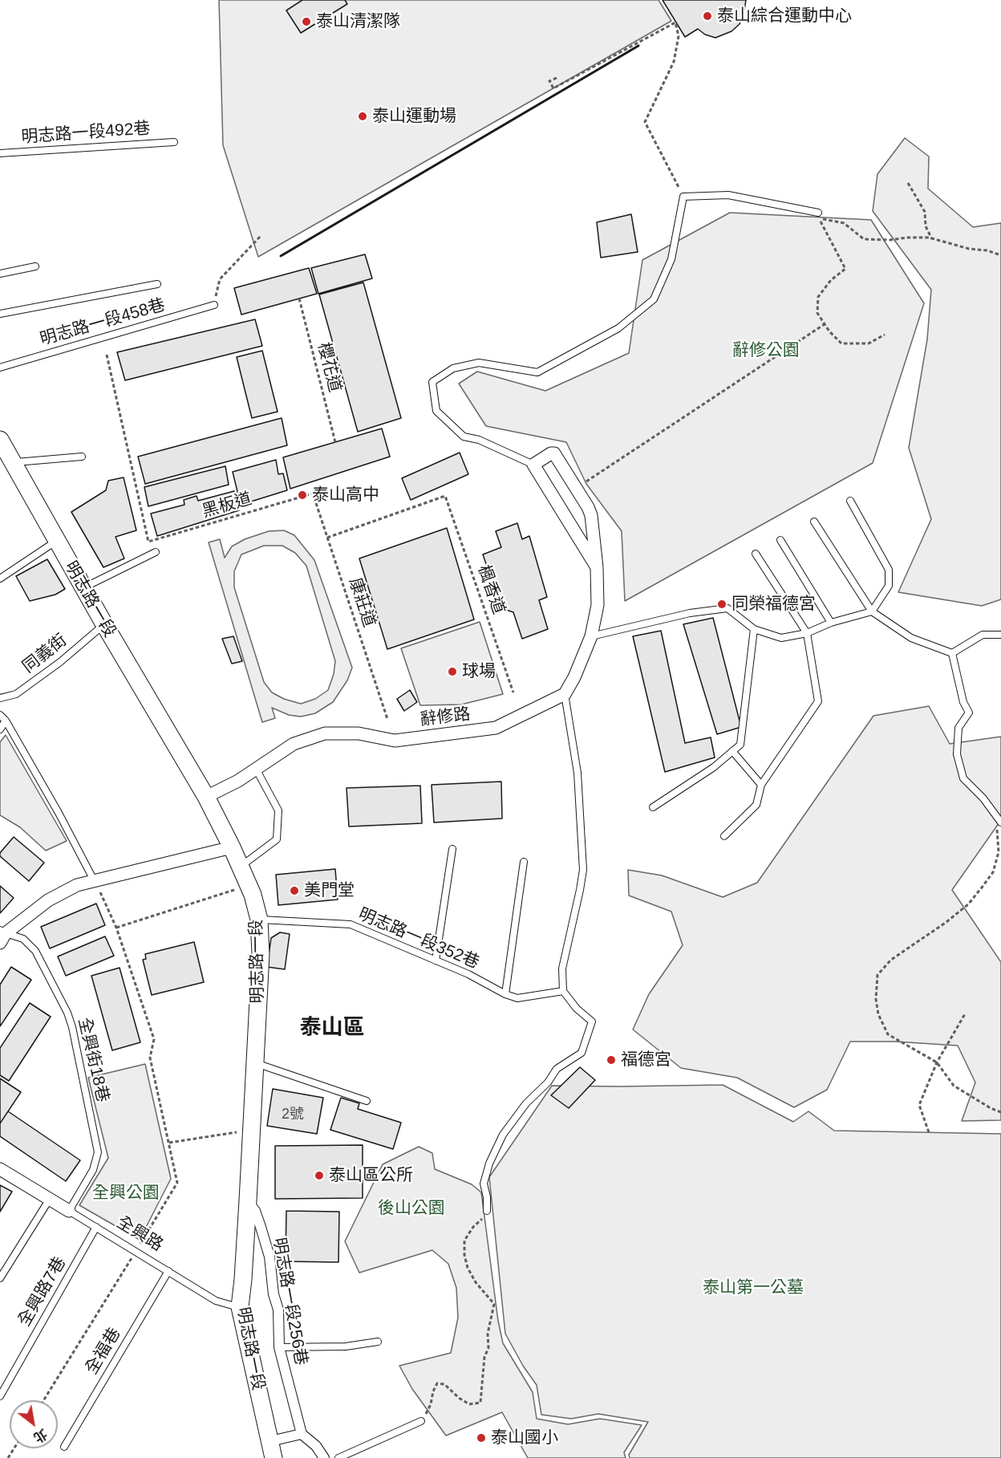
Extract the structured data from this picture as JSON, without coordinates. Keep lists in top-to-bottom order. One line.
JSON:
{"streets":{"main road":["明志路一段"],"street":["辭修路","全興路","明志路一段256巷"],"lane":["明志路一段492巷","明志路一段458巷","同義街","明志路一段352巷","全興街18巷","全興路7巷","全福巷"],"path":["櫻花道","黑板道","楓香道","康莊道"]},"crossings":[["黑板道","康莊道"],["楓香道","康莊道"],["明志路一段","同義街"],["明志路一段","辭修路"],["明志路一段","明志路一段352巷"],["明志路一段","全興路"],["明志路一段","明志路一段256巷"],["全興街18巷","全興路"],["全興路","全興路7巷"],["全興路","全福巷"]],"districts":["泰山區"],"parks":["辭修公園","全興公園","後山公園","泰山第一公墓"],"places":["泰山綜合運動中心","泰山清潔隊","泰山運動場","泰山高中","同榮福德宮","球場","美門堂","福德宮","泰山區公所","泰山國小"],"house_numbers":["2號"],"north":"bottom right"}
